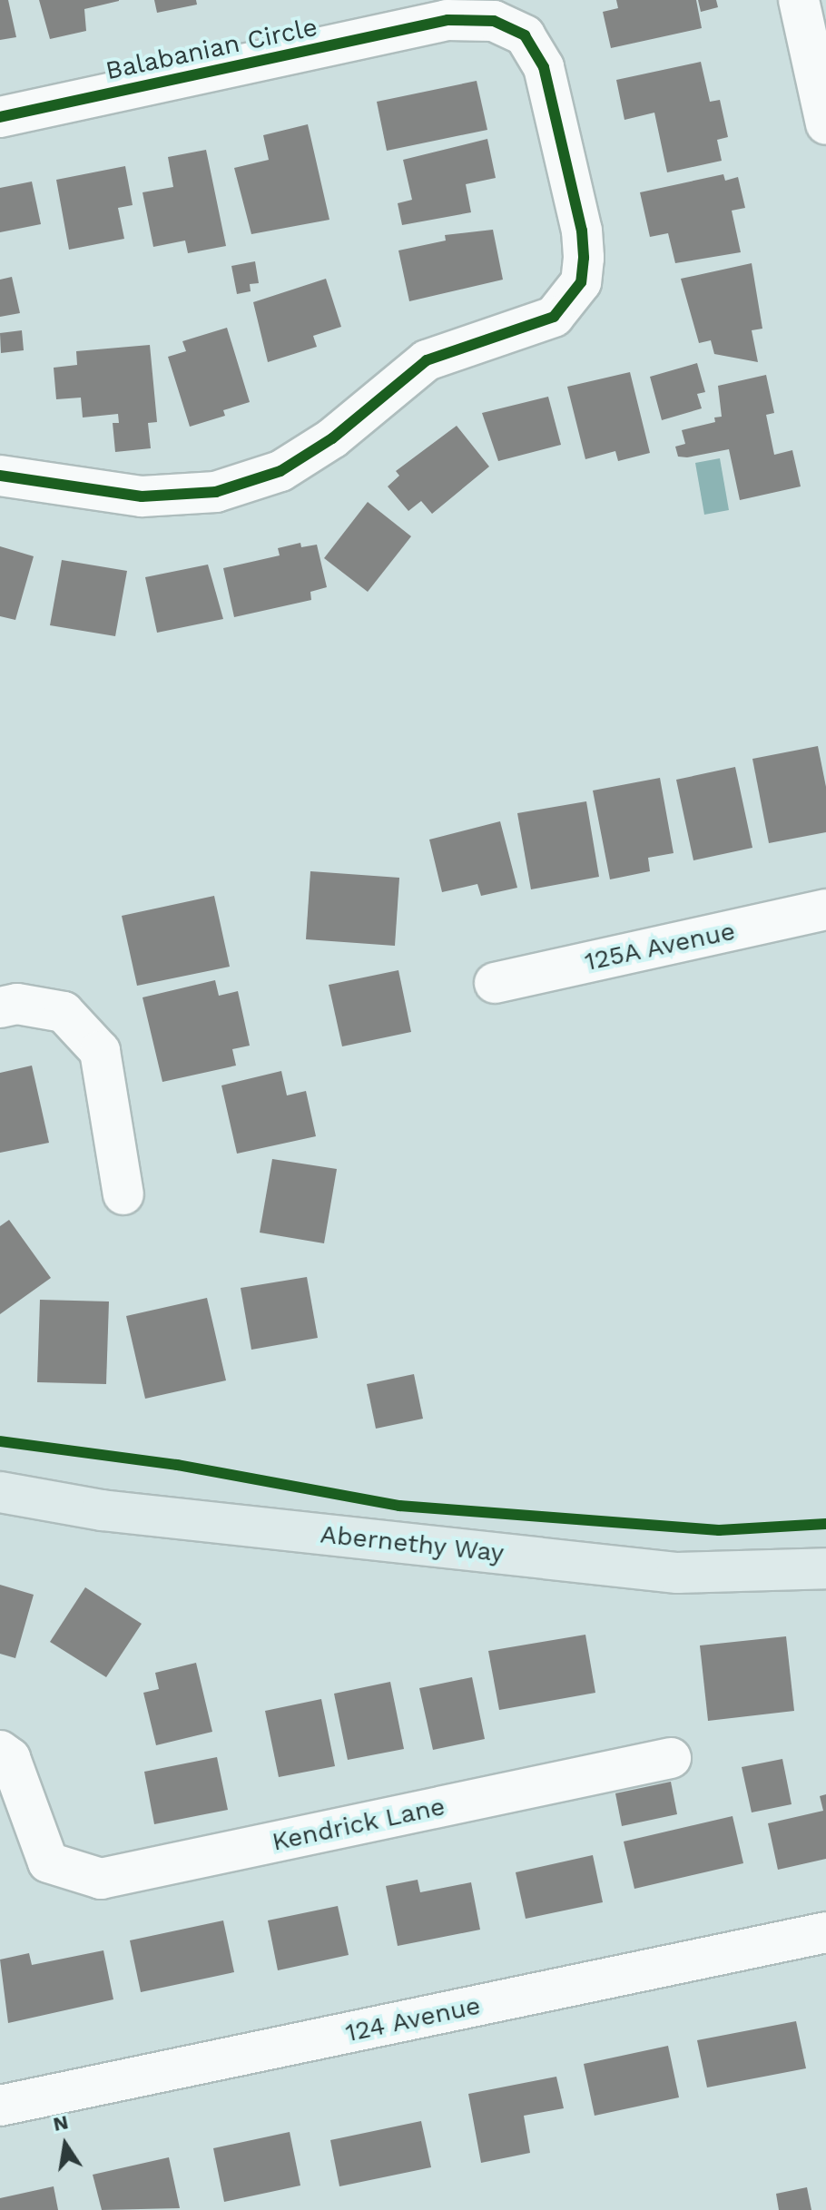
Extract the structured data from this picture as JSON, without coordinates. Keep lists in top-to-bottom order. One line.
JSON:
{"streets":{"main road":["Abernethy Way"],"street":["Balabanian Circle","125A Avenue","Kendrick Lane","124 Avenue"]},"north":"top"}
